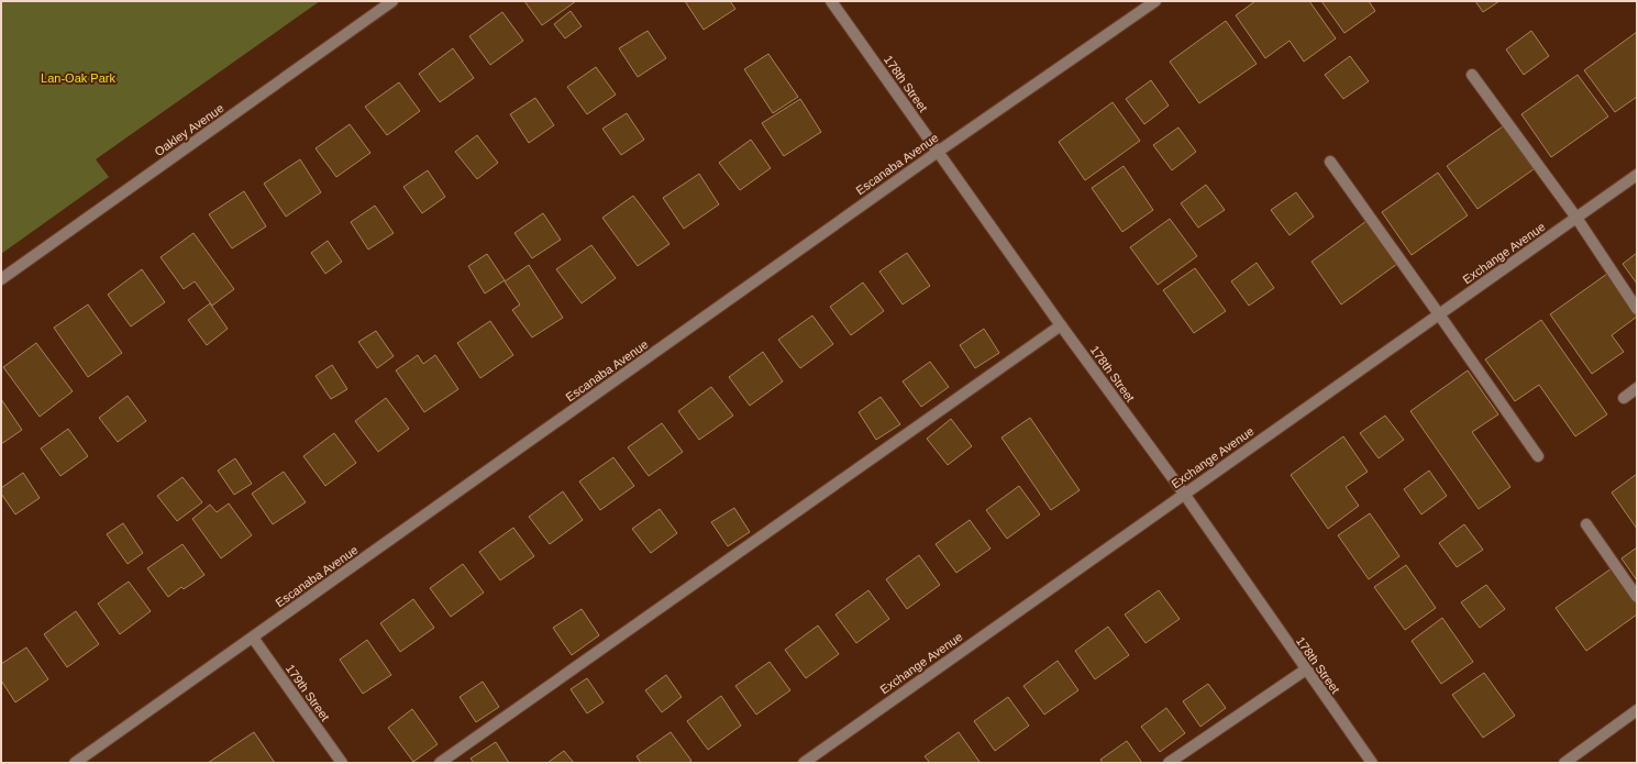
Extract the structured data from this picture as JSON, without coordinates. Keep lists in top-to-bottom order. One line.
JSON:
{"streets":{"street":["178th Street","Oakley Avenue","Escanaba Avenue","Exchange Avenue","179th Street"]},"crossings":[["178th Street","Escanaba Avenue"],["178th Street","Exchange Avenue"],["Escanaba Avenue","179th Street"]],"parks":["Lan-Oak Park"]}
